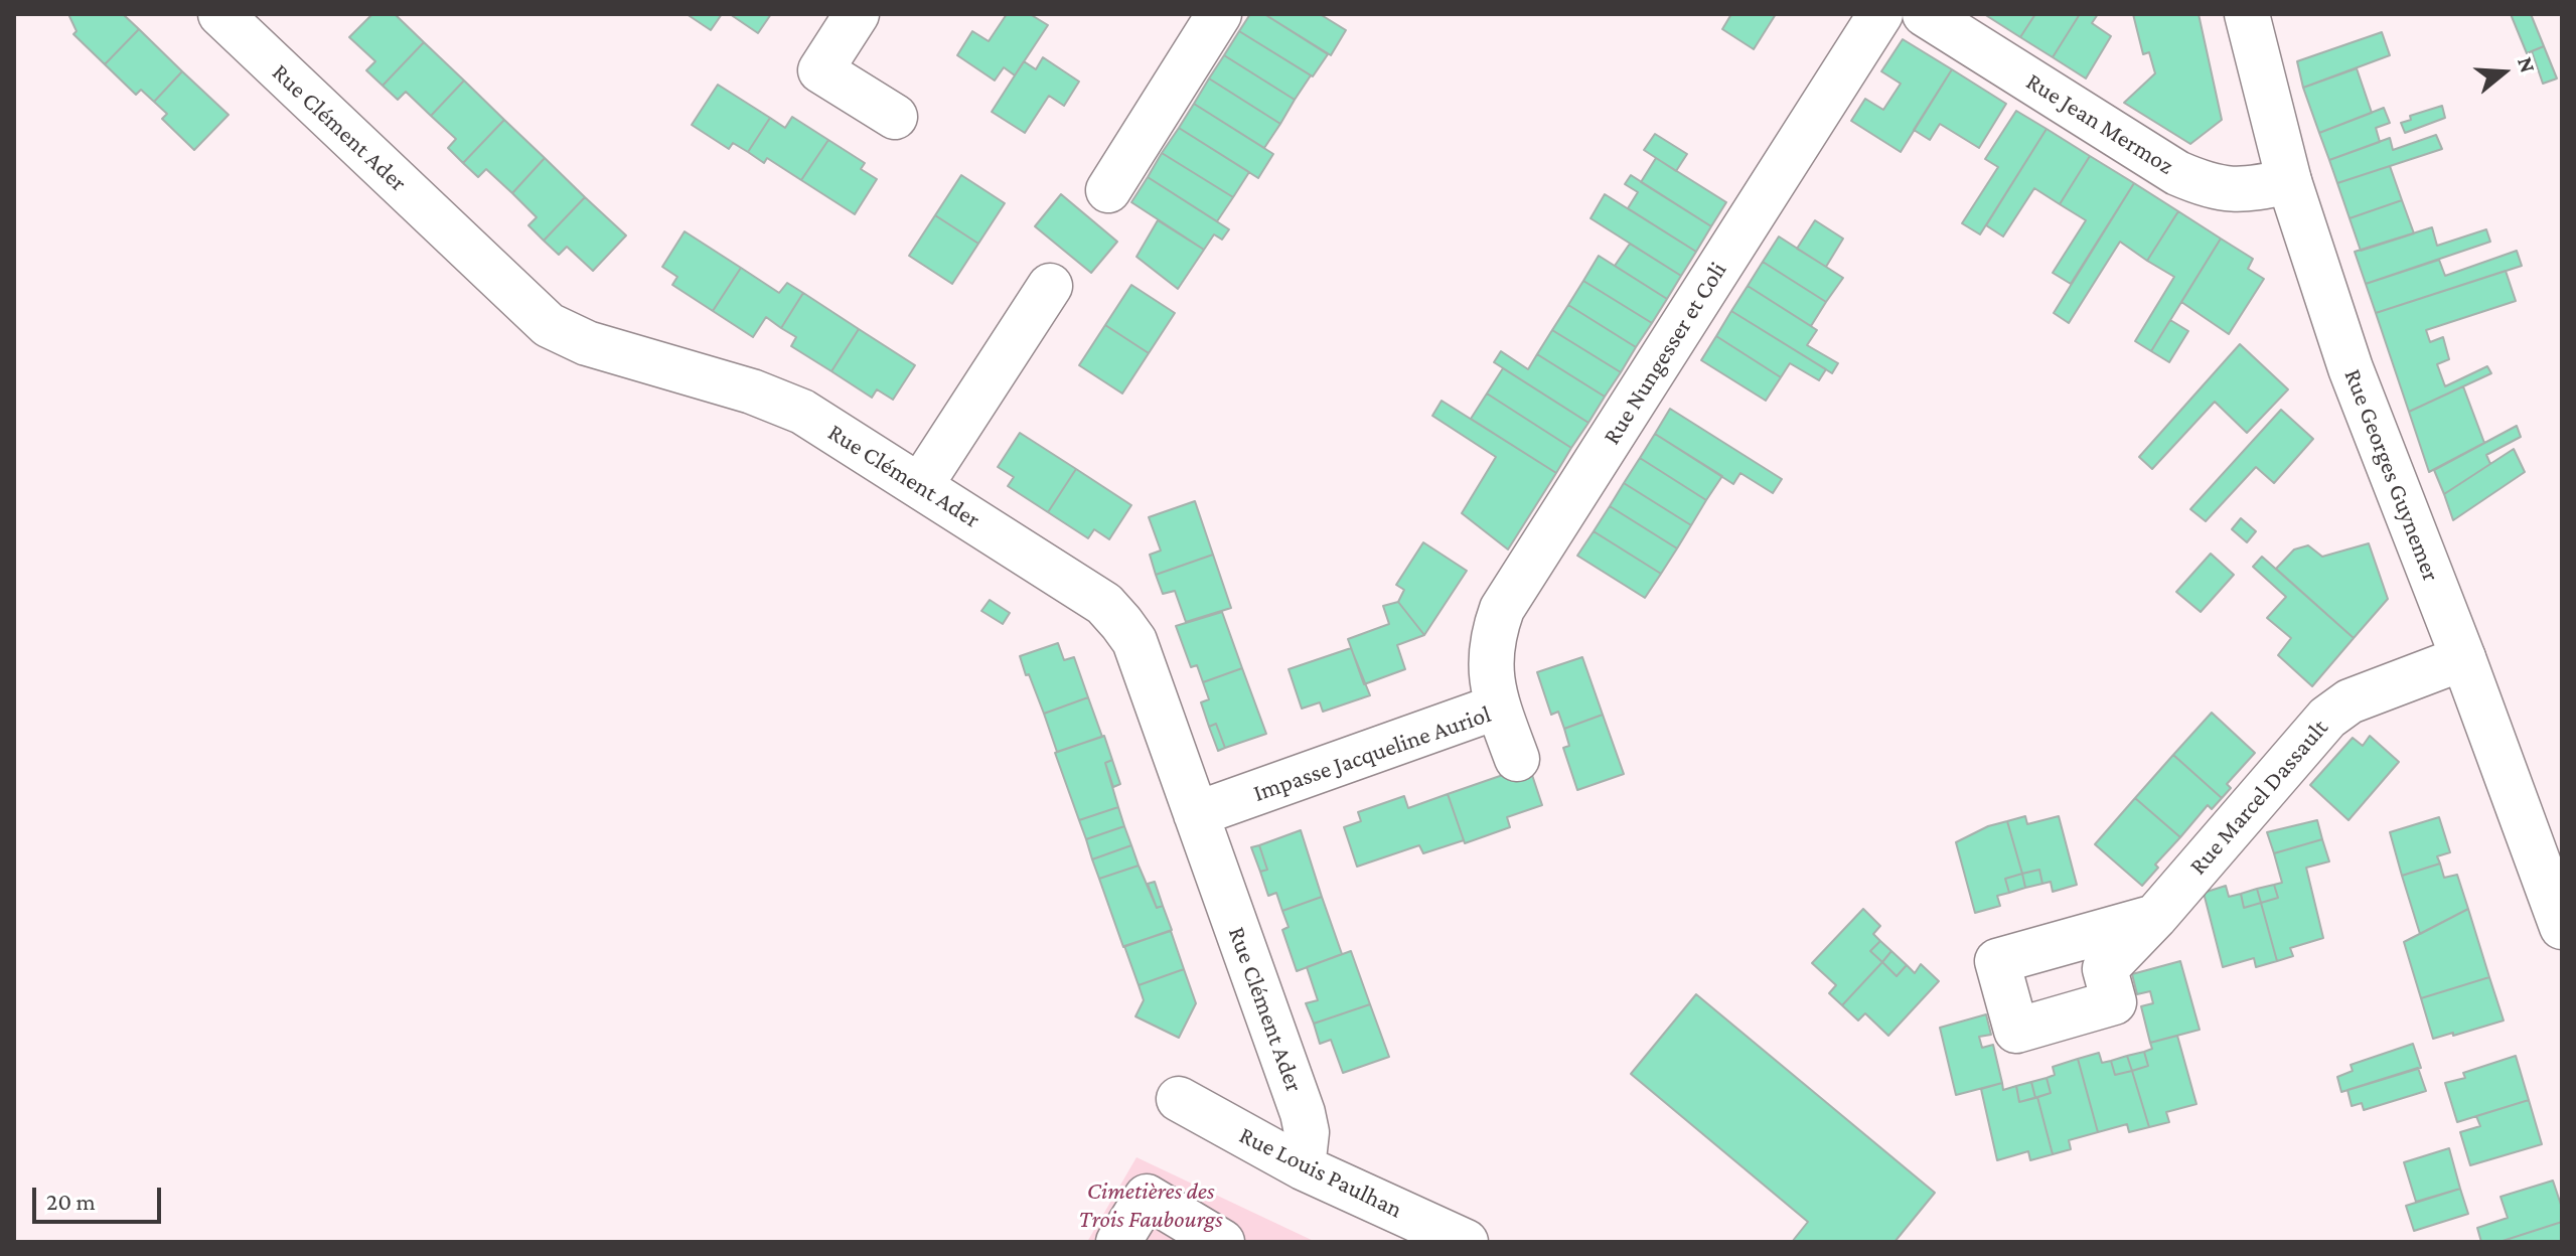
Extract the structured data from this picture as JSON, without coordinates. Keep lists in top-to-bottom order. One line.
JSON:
{"streets":{"street":["Rue Jean Mermoz","Rue Clément Ader","Rue Nungesser et Coli","Rue Georges Guynemer","Impasse Jacqueline Auriol","Rue Marcel Dassault","Rue Louis Paulhan"]},"crossings":[["Rue Jean Mermoz","Rue Georges Guynemer"],["Rue Clément Ader","Impasse Jacqueline Auriol"],["Rue Clément Ader","Rue Louis Paulhan"],["Rue Nungesser et Coli","Impasse Jacqueline Auriol"],["Rue Georges Guynemer","Rue Marcel Dassault"]],"parks":["Cimetières des Trois Faubourgs"],"scale_bar":"20 m","north":"right"}
